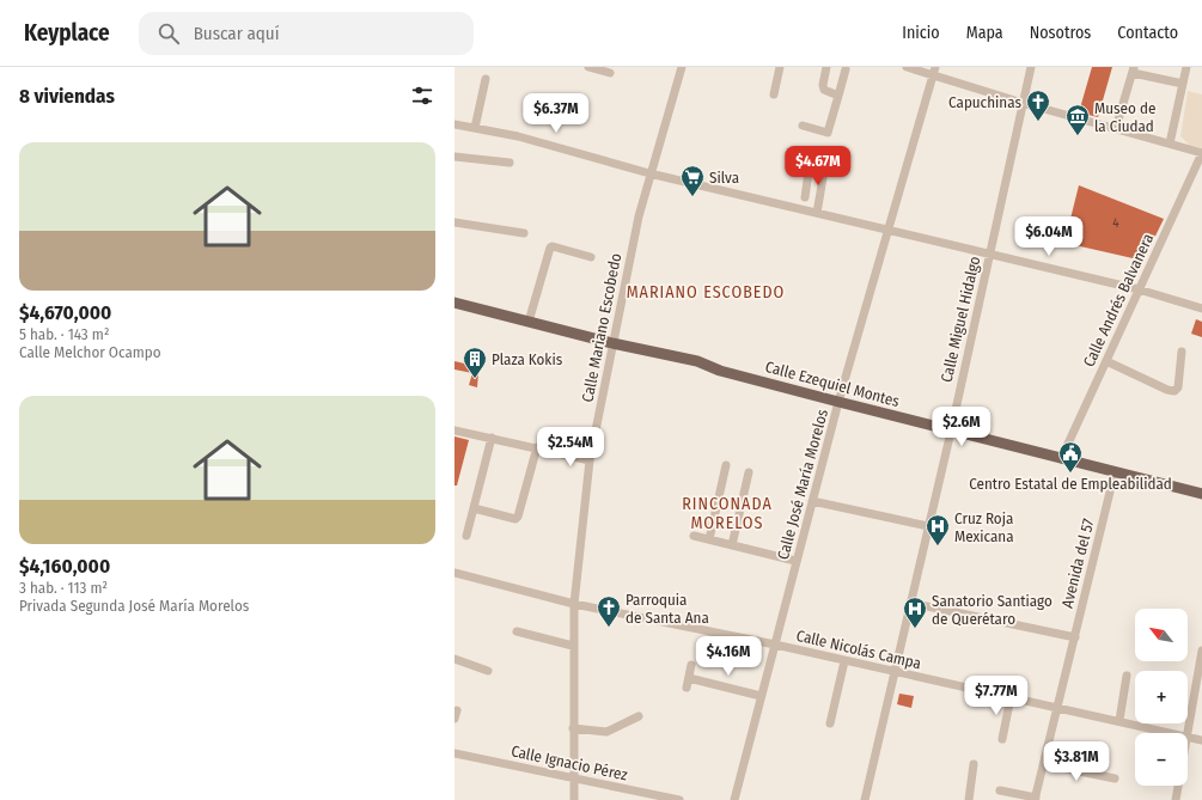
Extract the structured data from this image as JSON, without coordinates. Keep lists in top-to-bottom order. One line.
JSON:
{"streets":{"main road":["Calle Ezequiel Montes"],"street":["Calle Andrés Balvanera","Calle Miguel Hidalgo","Calle Mariano Escobedo","Calle José María Morelos","Avenida del 57","Calle Nicolás Campa","Calle Ignacio Pérez"]},"crossings":[["Calle Andrés Balvanera","Calle Ezequiel Montes"],["Calle Miguel Hidalgo","Calle Ezequiel Montes"],["Calle Miguel Hidalgo","Calle Nicolás Campa"],["Calle Mariano Escobedo","Calle Ezequiel Montes"],["Calle Mariano Escobedo","Calle Nicolás Campa"],["Calle Mariano Escobedo","Calle Ignacio Pérez"],["Calle Ezequiel Montes","Calle José María Morelos"],["Calle Ezequiel Montes","Avenida del 57"],["Calle José María Morelos","Calle Nicolás Campa"],["Avenida del 57","Calle Nicolás Campa"]],"districts":["MARIANO ESCOBEDO","RINCONADA MORELOS"],"places":{"church":["Capuchinas","Parroquia de Santa Ana"],"museum":["Museo de la Ciudad"],"supermarket":["Silva"],"building":["Plaza Kokis"],"public building":["Centro Estatal de Empleabilidad"],"hospital":["Cruz Roja Mexicana","Sanatorio Santiago de Querétaro"]},"house_numbers":["4"],"north":"top left","page":{"header":"Keyplace","search":"Buscar aquí","nav":["Inicio","Mapa","Nosotros","Contacto"],"heading":"8 viviendas","price":["$6.37M","$4.67M","$6.04M","$2.6M","$2.54M","$4.16M","$7.77M","$3.81M"],"list":[{"name":"$4,670,000","note":"5 hab. · 143 m² · Calle Melchor Ocampo"},{"name":"$4,160,000","note":"3 hab. · 113 m² · Privada Segunda José María Morelos"}],"map_buttons":["+","−"]}}
